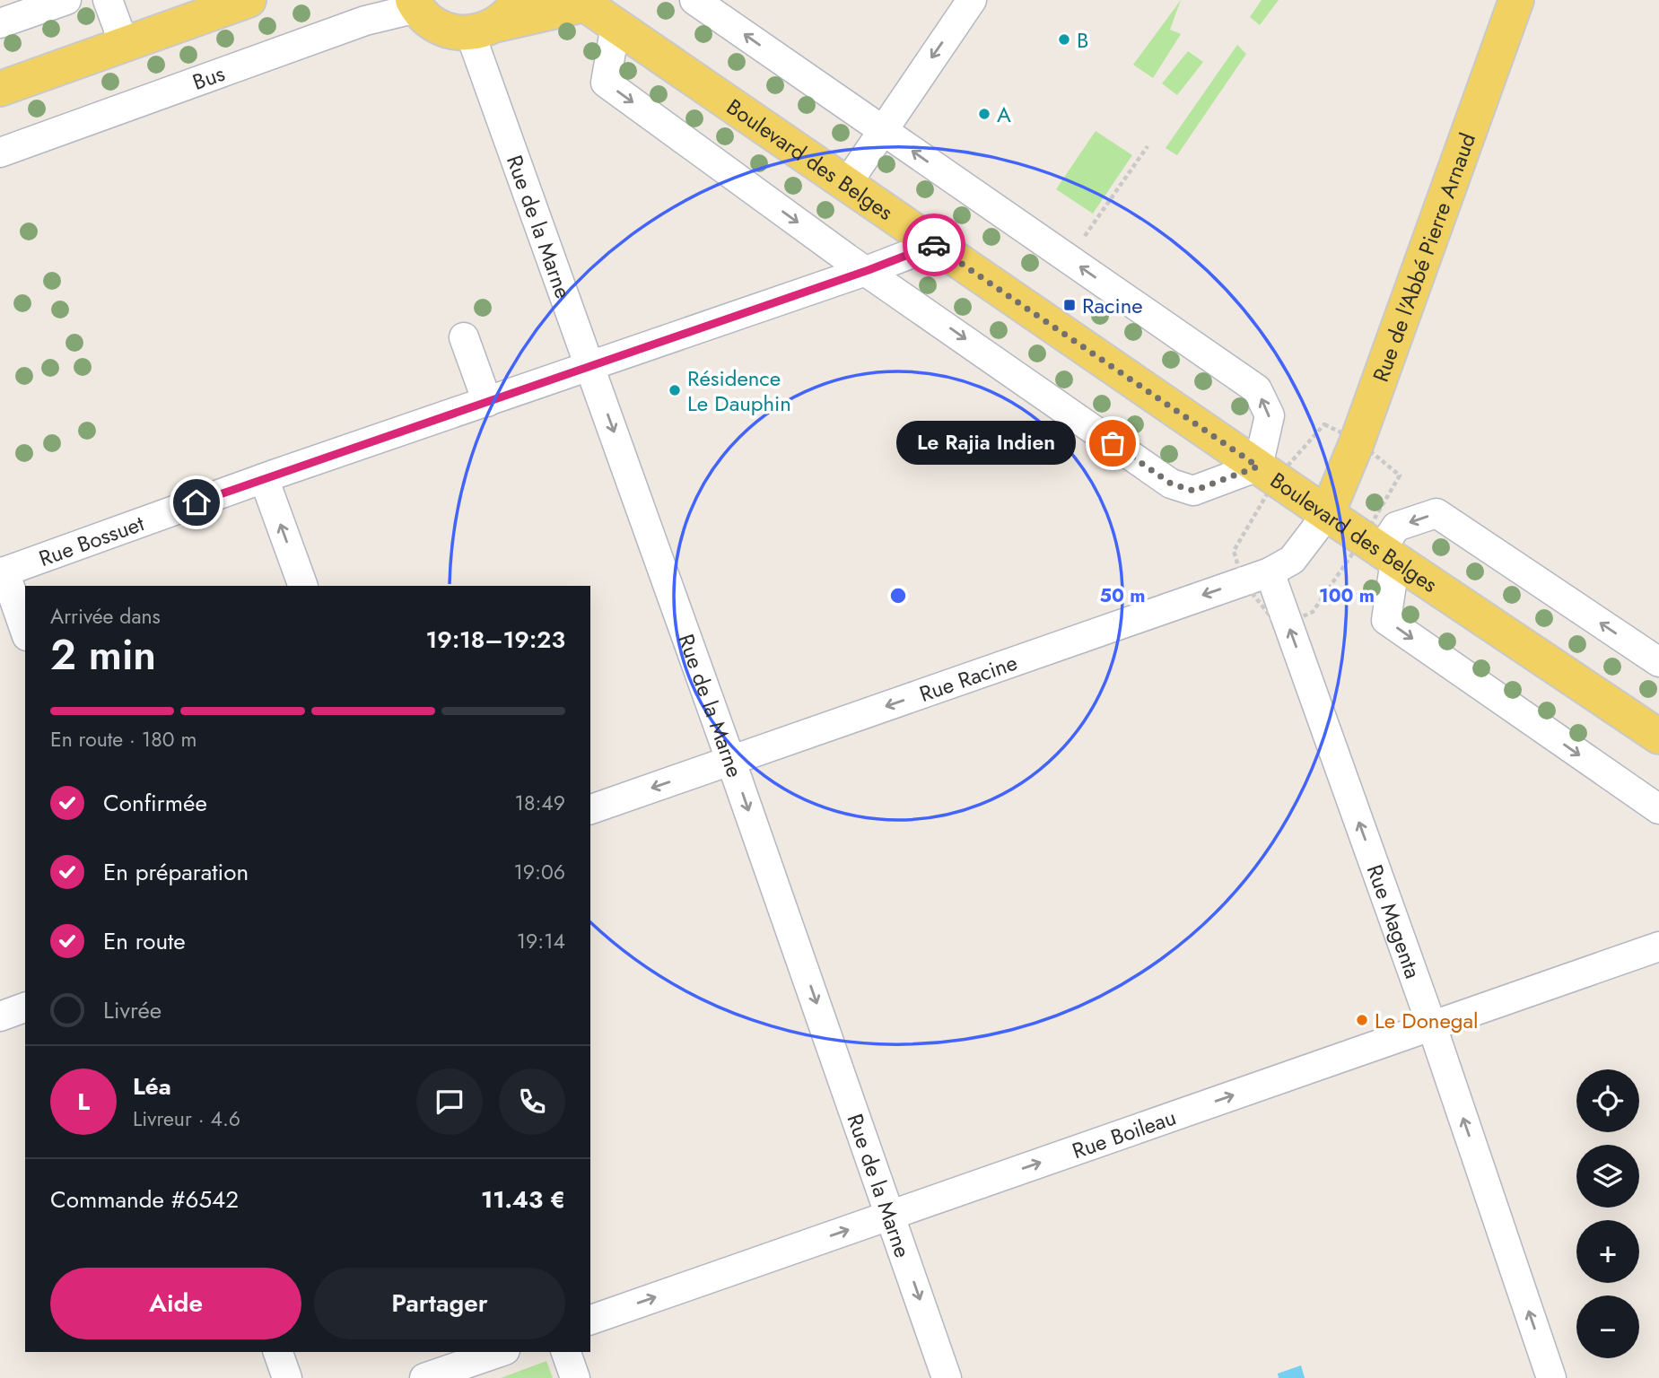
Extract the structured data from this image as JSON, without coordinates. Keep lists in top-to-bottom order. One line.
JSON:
{"streets":{"main road":["Boulevard des Belges","Rue de l'Abbé Pierre Arnaud"],"street":["Bus","Rue de la Marne","Rue Bossuet","Rue Racine","Rue Magenta","Rue Boileau"]},"crossings":[["Boulevard des Belges","Rue de la Marne"],["Boulevard des Belges","Rue de l'Abbé Pierre Arnaud"],["Boulevard des Belges","Rue Bossuet"],["Boulevard des Belges","Rue Racine"],["Rue de la Marne","Rue Bossuet"],["Rue de la Marne","Rue Racine"],["Rue de la Marne","Rue Boileau"],["Rue de l'Abbé Pierre Arnaud","Rue Racine"],["Rue Racine","Rue Magenta"],["Rue Magenta","Rue Boileau"]],"one_way":["Rue de la Marne","Rue Racine","Rue Magenta","Rue Boileau"],"places":{"other":["B","A","Résidence Le Dauphin","Le Rajia Indien","Le Donegal"],"transit":["Racine"]},"page":{"bubble":"Le Rajia Indien","heading":["2 min","Arrivée dans","19:18–19:23"],"panel":["Léa","Livreur · 4.6","Commande #6542","11.43 €"],"bar":"En route · 180 m","list":[["Confirmée","18:49"],["En préparation","19:06"],["En route","19:14"],"Livrée"],"round":"L","map_buttons":["+","−"],"buttons":["Aide","Partager"]},"rings":["50 m","100 m"]}
